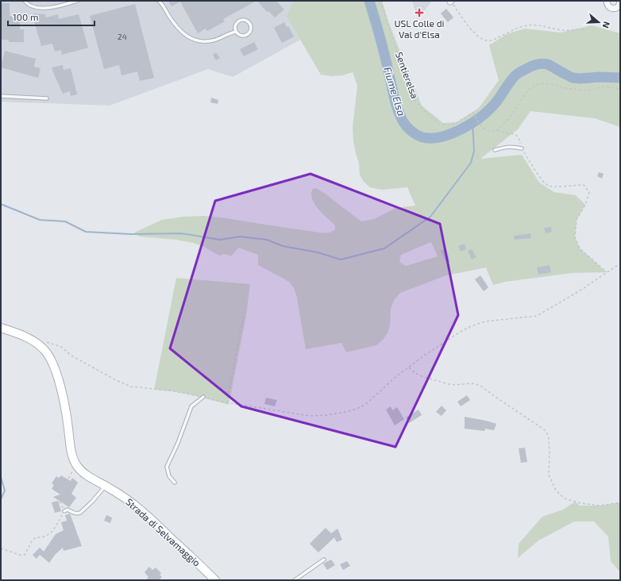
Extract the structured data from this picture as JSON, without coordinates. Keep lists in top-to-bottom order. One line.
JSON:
{"streets":{"street":["Strada di Selvamaggio"],"path":["Sentierelsa"]},"water":["Fiume Elsa"],"places":{"health":["USL Colle di Val d'Elsa"]},"house_numbers":["24"],"scale_bar":"100 m","north":"right"}
